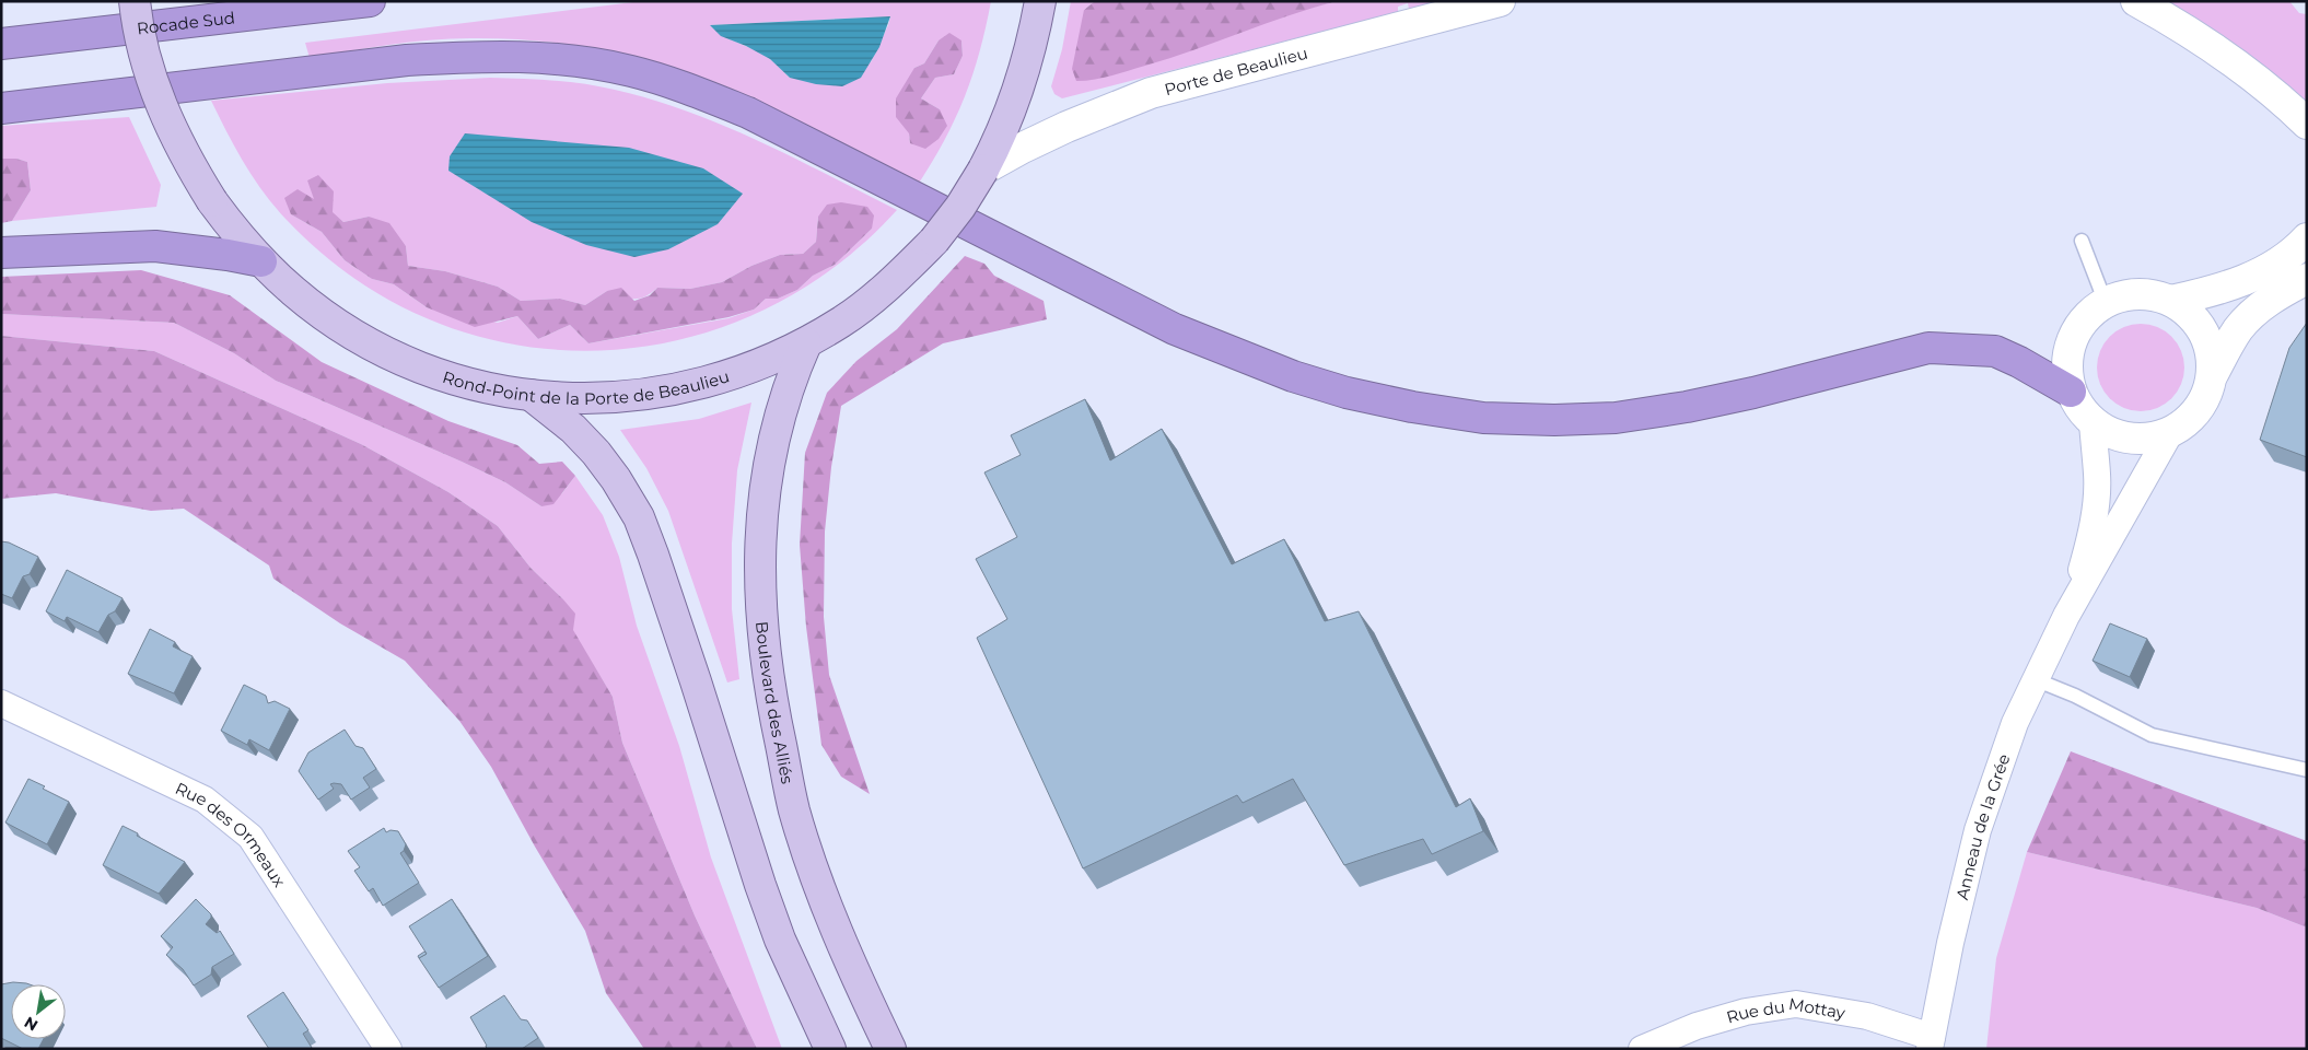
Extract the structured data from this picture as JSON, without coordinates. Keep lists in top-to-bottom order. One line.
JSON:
{"streets":{"highway":["Rocade Sud"],"main road":["Rond-Point de la Porte de Beaulieu","Boulevard des Alliés"],"street":["Porte de Beaulieu","Anneau de la Grée","Rue des Ormeaux","Rue du Mottay"]},"crossings":[["Porte de Beaulieu","Rond-Point de la Porte de Beaulieu"],["Rond-Point de la Porte de Beaulieu","Boulevard des Alliés"],["Anneau de la Grée","Rue du Mottay"]],"north":"bottom left"}
